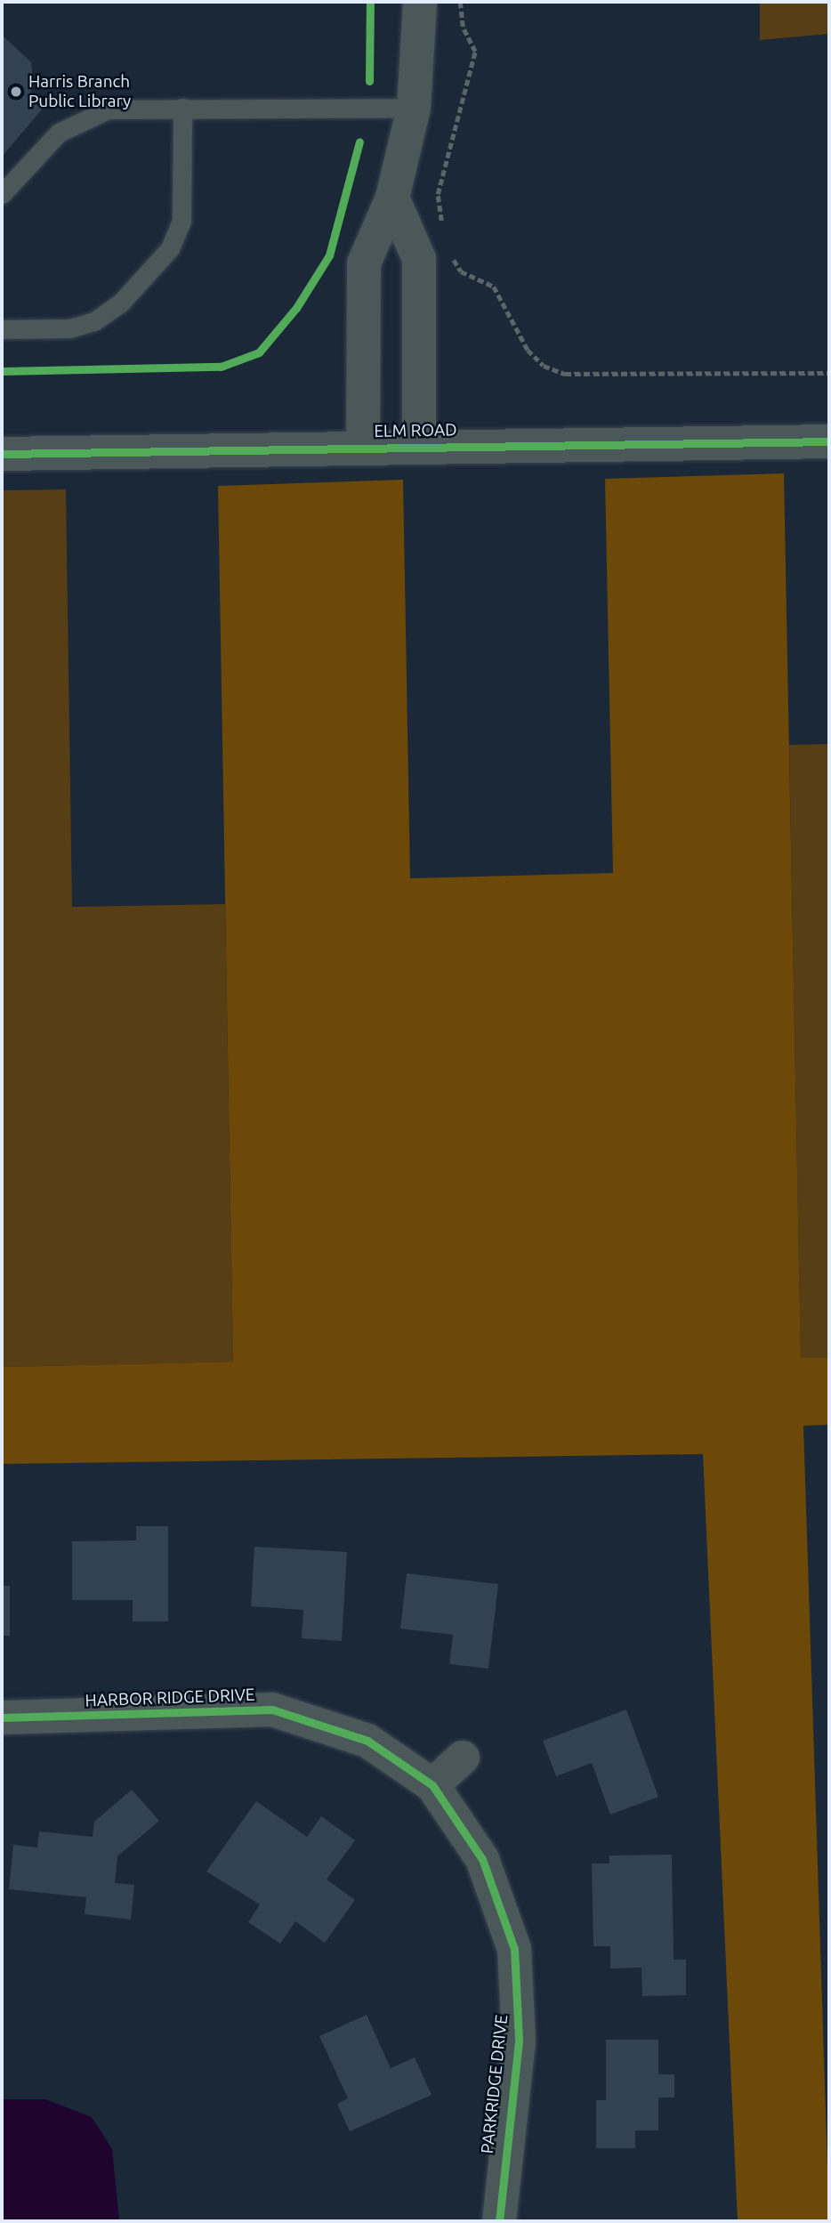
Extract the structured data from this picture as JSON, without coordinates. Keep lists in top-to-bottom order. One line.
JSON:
{"streets":{"street":["ELM ROAD","HARBOR RIDGE DRIVE","PARKRIDGE DRIVE"]},"crossings":[["HARBOR RIDGE DRIVE","PARKRIDGE DRIVE"]],"places":["Harris Branch Public Library"]}
